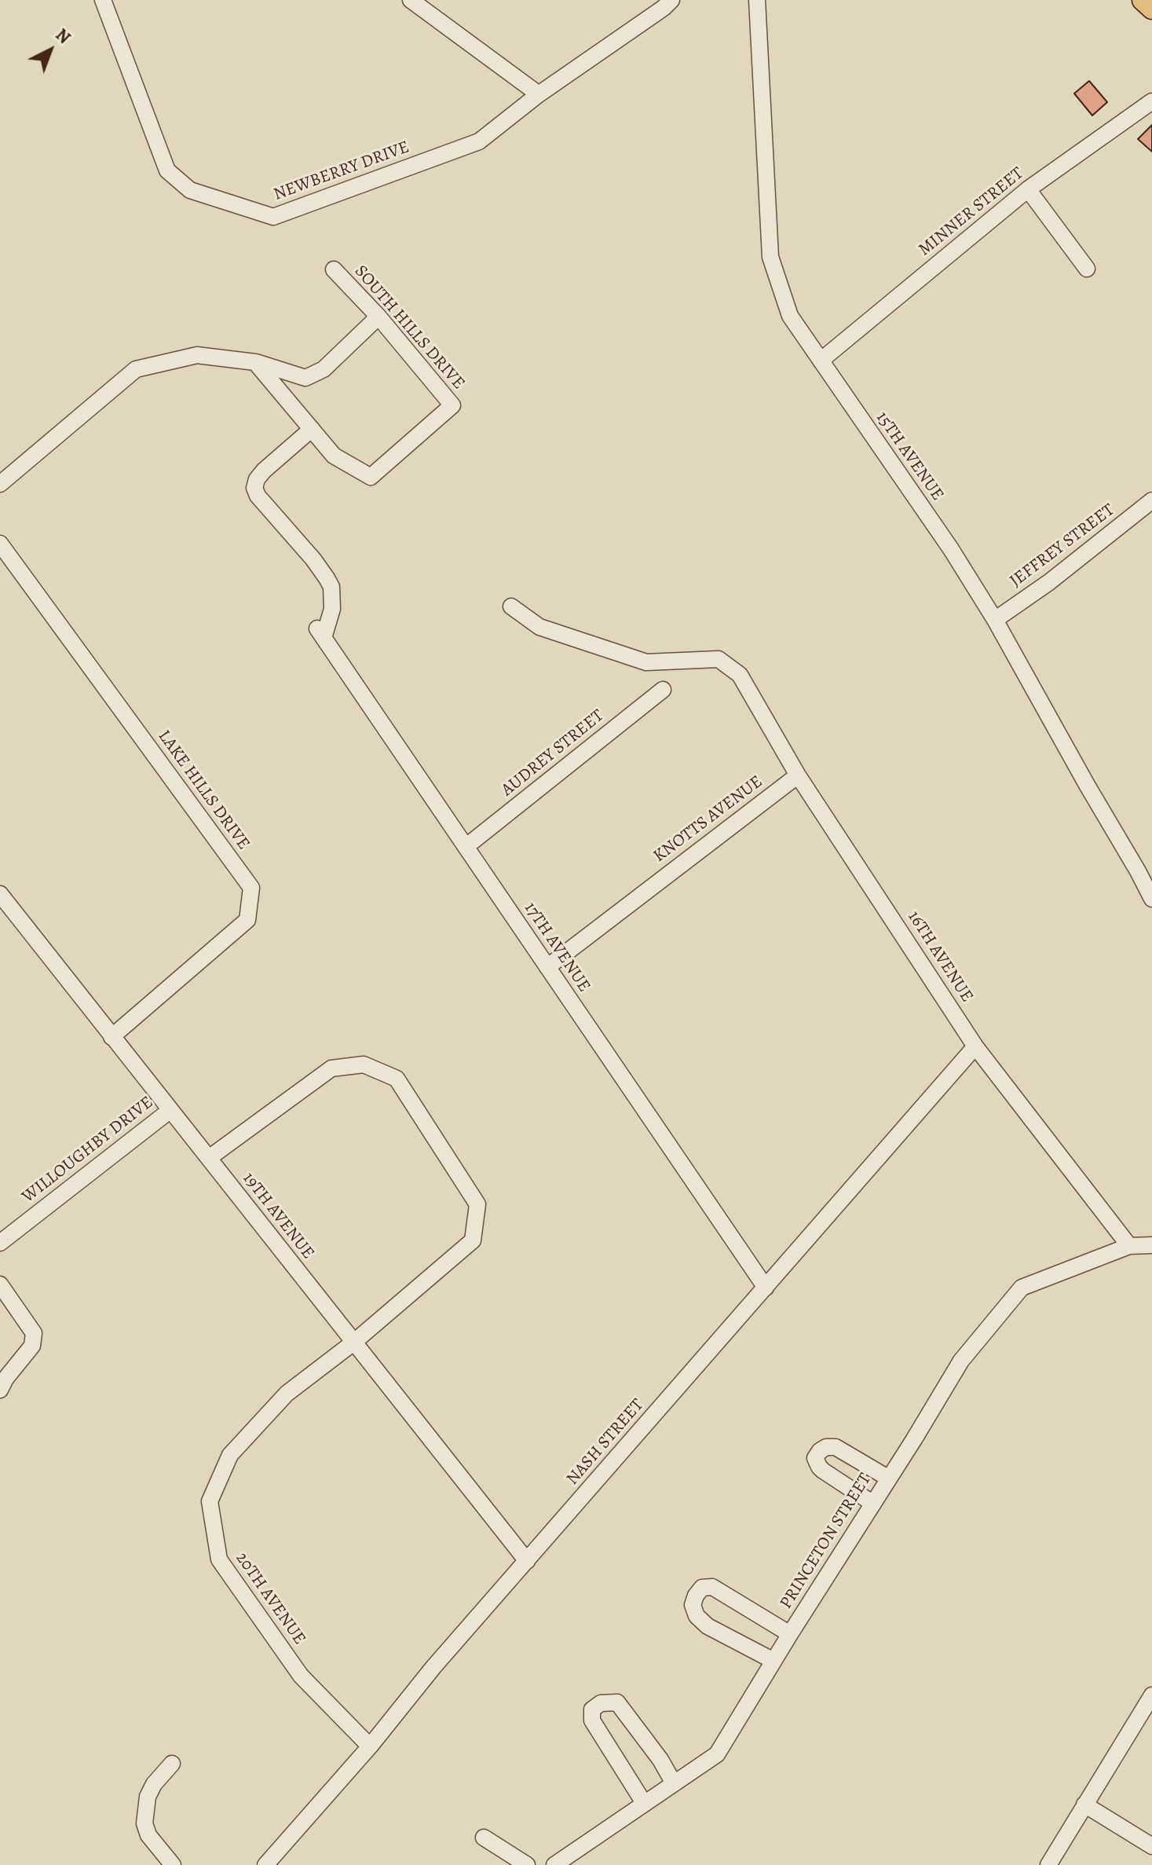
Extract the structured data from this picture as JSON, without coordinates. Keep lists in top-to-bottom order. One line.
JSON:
{"streets":{"street":["NEWBERRY DRIVE","MINNER STREET","SOUTH HILLS DRIVE","15TH AVENUE","JEFFREY STREET","AUDREY STREET","LAKE HILLS DRIVE","KNOTTS AVENUE","17TH AVENUE","16TH AVENUE","WILLOUGHBY DRIVE","19TH AVENUE","NASH STREET","PRINCETON STREET","20TH AVENUE"]},"crossings":[["MINNER STREET","15TH AVENUE"],["SOUTH HILLS DRIVE","17TH AVENUE"],["15TH AVENUE","JEFFREY STREET"],["AUDREY STREET","17TH AVENUE"],["LAKE HILLS DRIVE","19TH AVENUE"],["KNOTTS AVENUE","17TH AVENUE"],["KNOTTS AVENUE","16TH AVENUE"],["17TH AVENUE","NASH STREET"],["16TH AVENUE","NASH STREET"],["16TH AVENUE","PRINCETON STREET"],["WILLOUGHBY DRIVE","19TH AVENUE"],["19TH AVENUE","NASH STREET"],["19TH AVENUE","20TH AVENUE"],["NASH STREET","20TH AVENUE"]],"north":"top right"}
